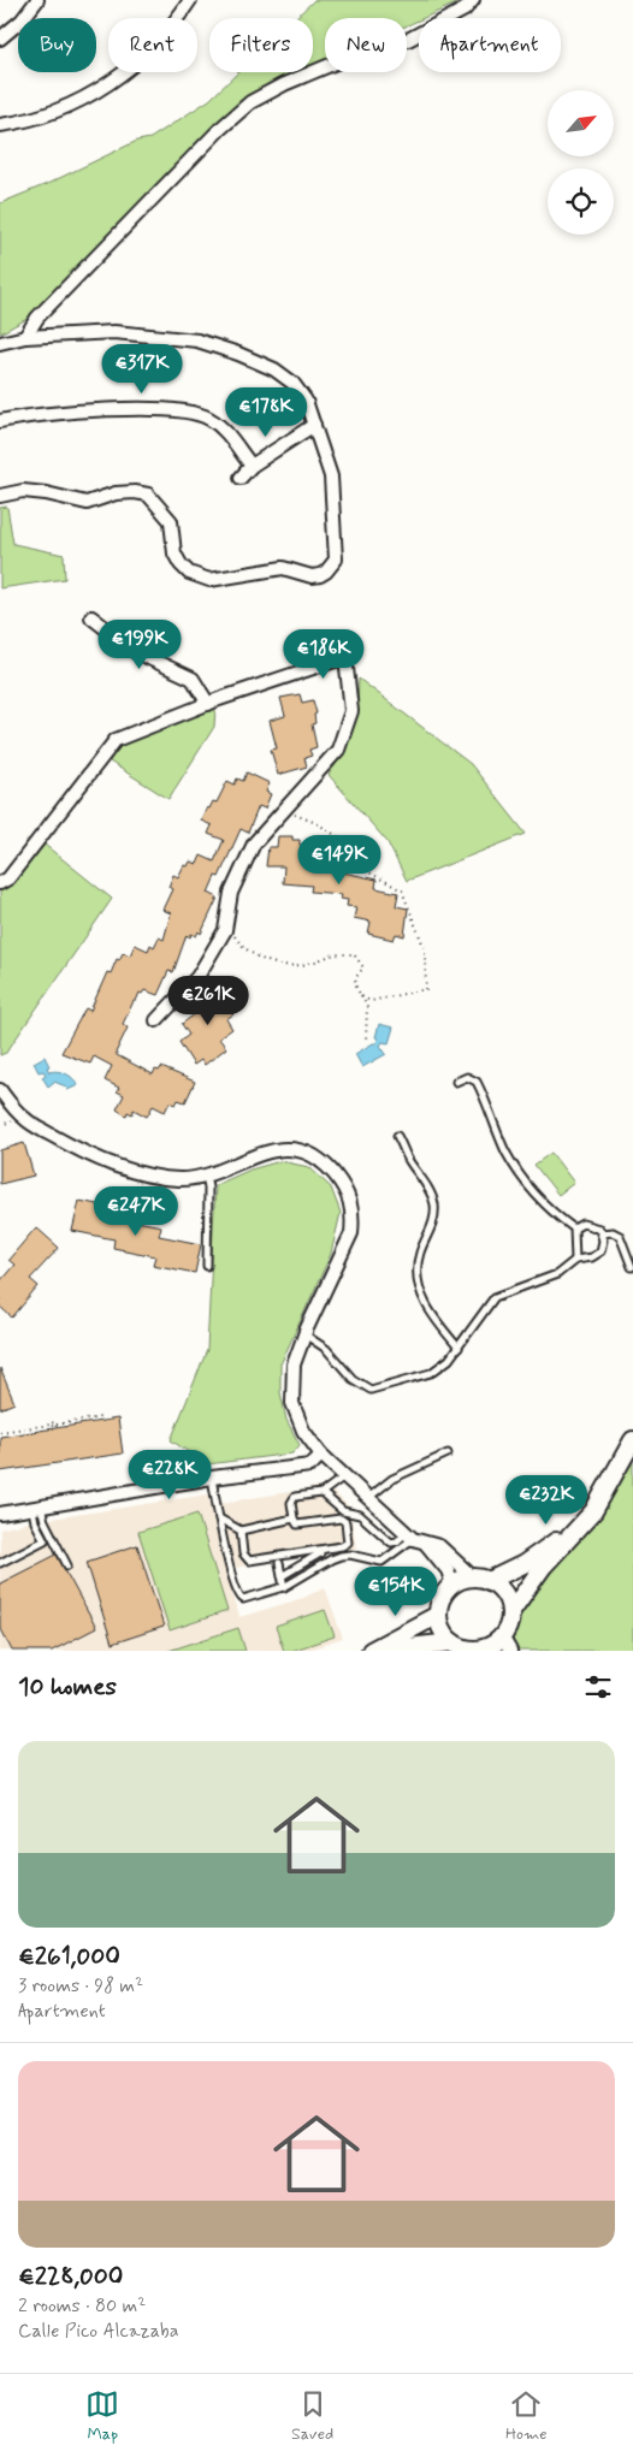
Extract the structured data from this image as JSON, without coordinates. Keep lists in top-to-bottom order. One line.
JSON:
{"north":"top right","page":{"chip":["Buy","Rent","Filters","New","Apartment"],"price":["€317K","€178K","€199K","€186K","€149K","€261K","€247K","€228K","€232K","€154K"],"heading":"10 homes","list":[{"name":"€261,000","note":"3 rooms · 98 m² · Apartment"},{"name":"€228,000","note":"2 rooms · 80 m² · Calle Pico Alcazaba"}],"tabs":["Map","Saved","Home"]}}
